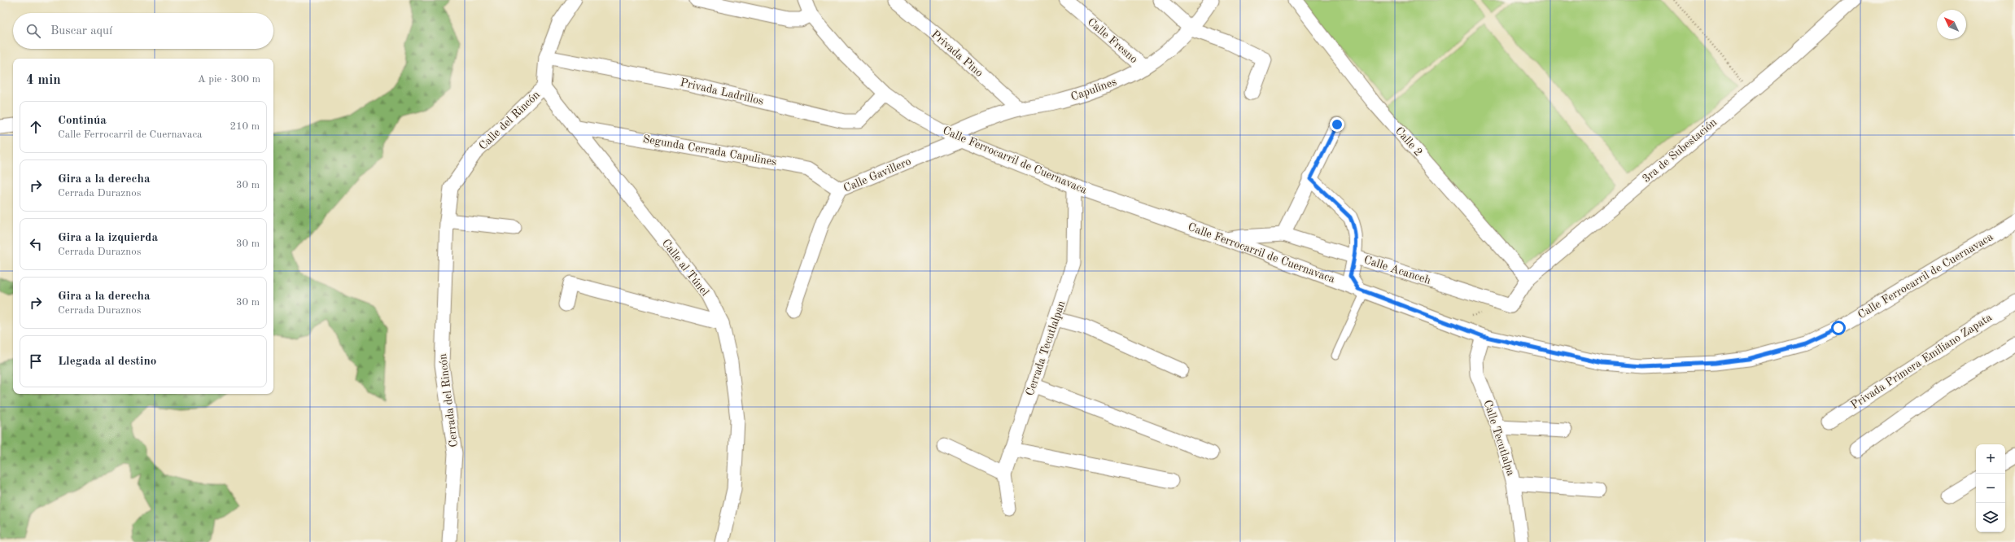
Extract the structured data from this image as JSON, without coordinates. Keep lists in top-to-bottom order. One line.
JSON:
{"streets":{"street":["Calle Fresno","Privada Pino","Capulines","Privada Ladrillos","Calle del Rincón","Calle 2","Segunda Cerrada Capulines","3ra de Subestación","Calle Ferrocarril de Cuernavaca","Calle Gavillero","Calle al Túnel","Calle Acanceh","Cerrada Tecutlalpan","Privada Primera Emiliano Zapata","Cerrada del Rincón","Calle Tecutlalpa"]},"crossings":[["Calle Fresno","Capulines"],["Privada Pino","Capulines"],["Capulines","Calle Ferrocarril de Cuernavaca"],["Capulines","Calle Gavillero"],["Privada Ladrillos","Calle del Rincón"],["Privada Ladrillos","Calle Ferrocarril de Cuernavaca"],["Calle del Rincón","Calle al Túnel"],["Calle del Rincón","Cerrada del Rincón"],["Calle 2","3ra de Subestación"],["Segunda Cerrada Capulines","Calle Gavillero"],["Segunda Cerrada Capulines","Calle al Túnel"],["3ra de Subestación","Calle Acanceh"],["Calle Ferrocarril de Cuernavaca","Calle Gavillero"],["Calle Ferrocarril de Cuernavaca","Calle Acanceh"],["Calle Ferrocarril de Cuernavaca","Cerrada Tecutlalpan"],["Calle Ferrocarril de Cuernavaca","Calle Tecutlalpa"]],"north":"top left","page":{"search":"Buscar aquí","heading":["4 min","A pie · 300 m"],"list":[["Continúa","Calle Ferrocarril de Cuernavaca","210 m"],["Gira a la derecha","Cerrada Duraznos","30 m"],["Gira a la izquierda","Cerrada Duraznos","30 m"],["Gira a la derecha","Cerrada Duraznos","30 m"],"Llegada al destino"],"map_buttons":["+","−"]}}
